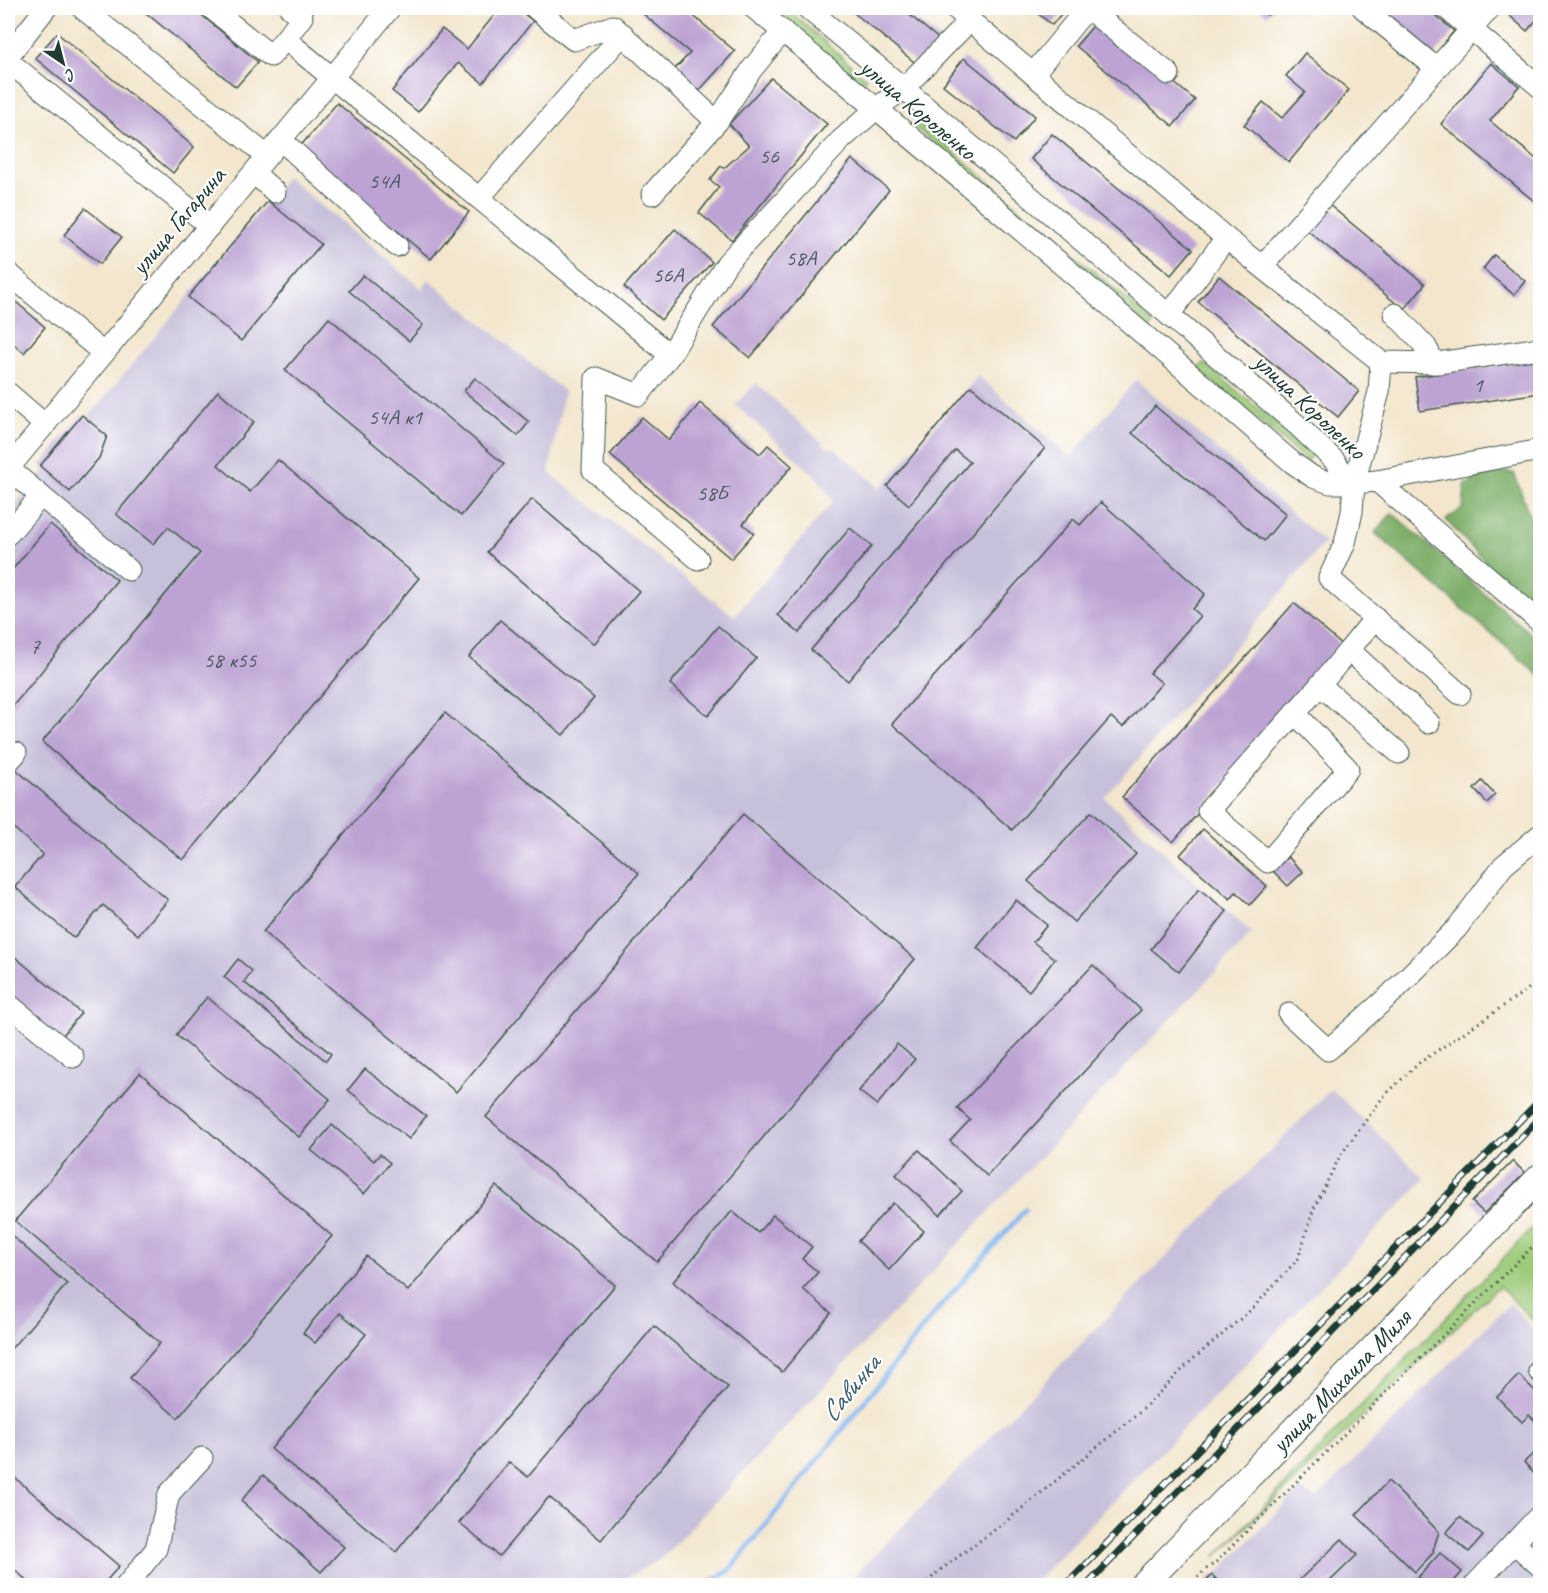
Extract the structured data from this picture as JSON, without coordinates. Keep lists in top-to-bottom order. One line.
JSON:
{"streets":{"main road":["улица Михаила Миля"],"street":["улица Короленко","улица Гагарина"]},"water":["Савинка"],"house_numbers":["56","54А","58А","56А","1","54А к1","58Б","7","58 к55"],"north":"bottom right"}
